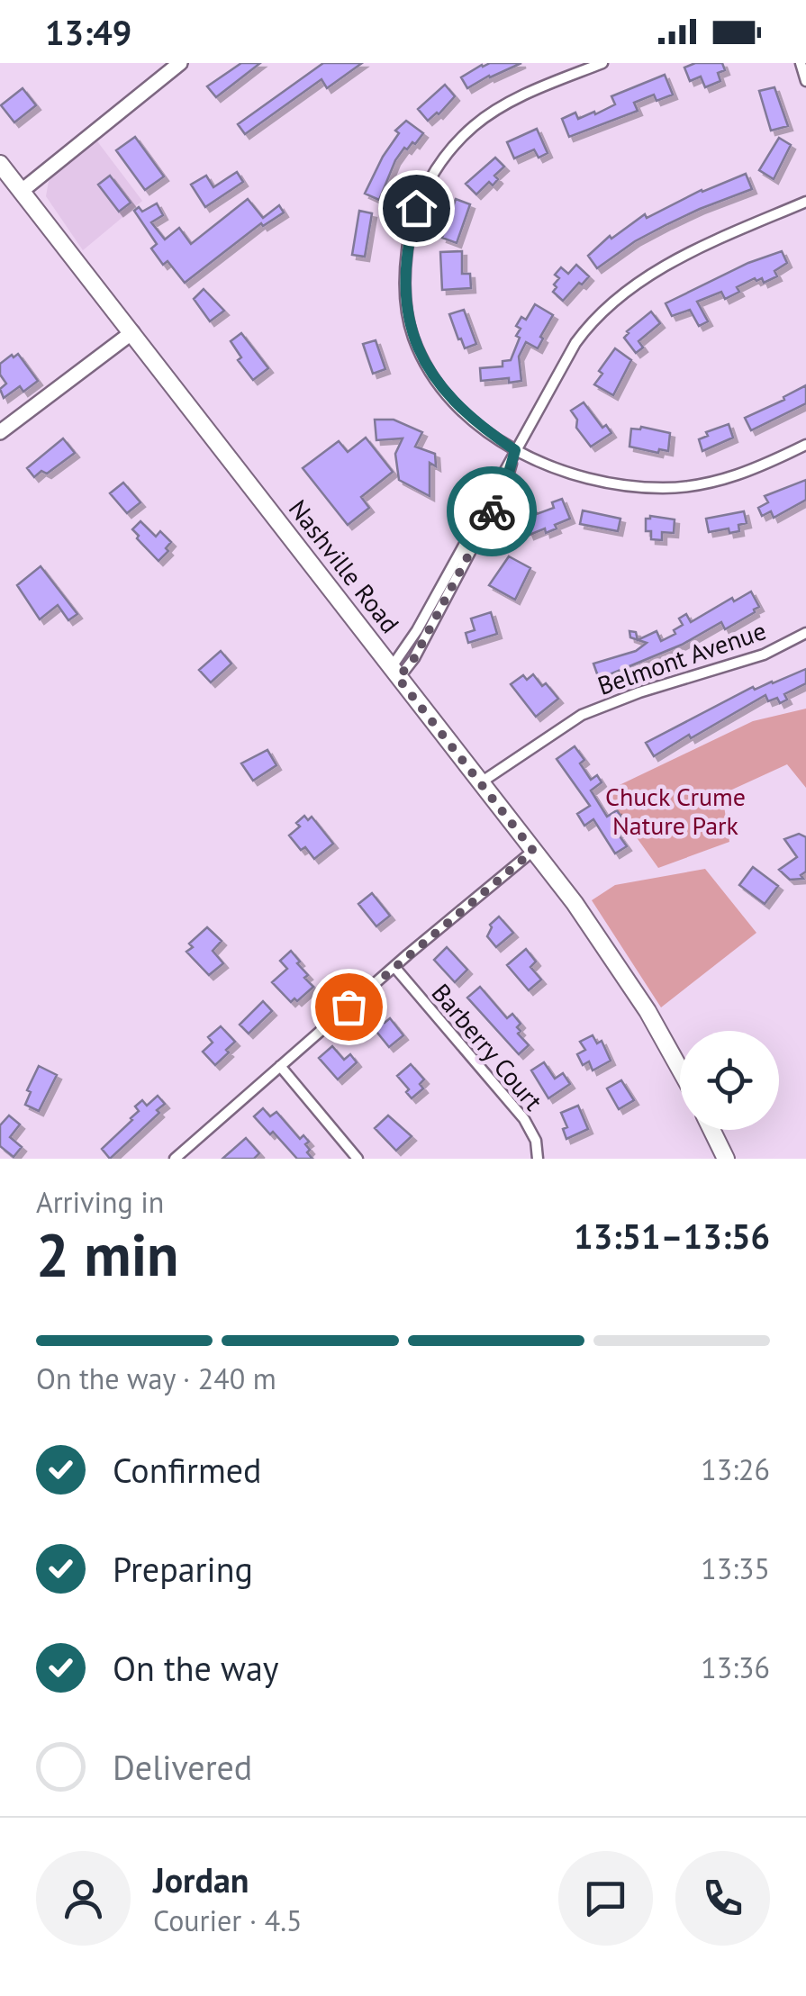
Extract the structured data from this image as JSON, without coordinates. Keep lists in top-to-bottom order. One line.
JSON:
{"streets":{"main road":["Nashville Road"],"street":["Belmont Avenue","Barberry Court"]},"crossings":[["Nashville Road","Belmont Avenue"]],"parks":["Chuck Crume Nature Park"],"page":{"status":"13:49","heading":["2 min","Arriving in","13:51–13:56"],"panel":["Jordan","Courier · 4.5"],"bar":"On the way · 240 m","list":[["Confirmed","13:26"],["Preparing","13:35"],["On the way","13:36"],"Delivered"]}}
